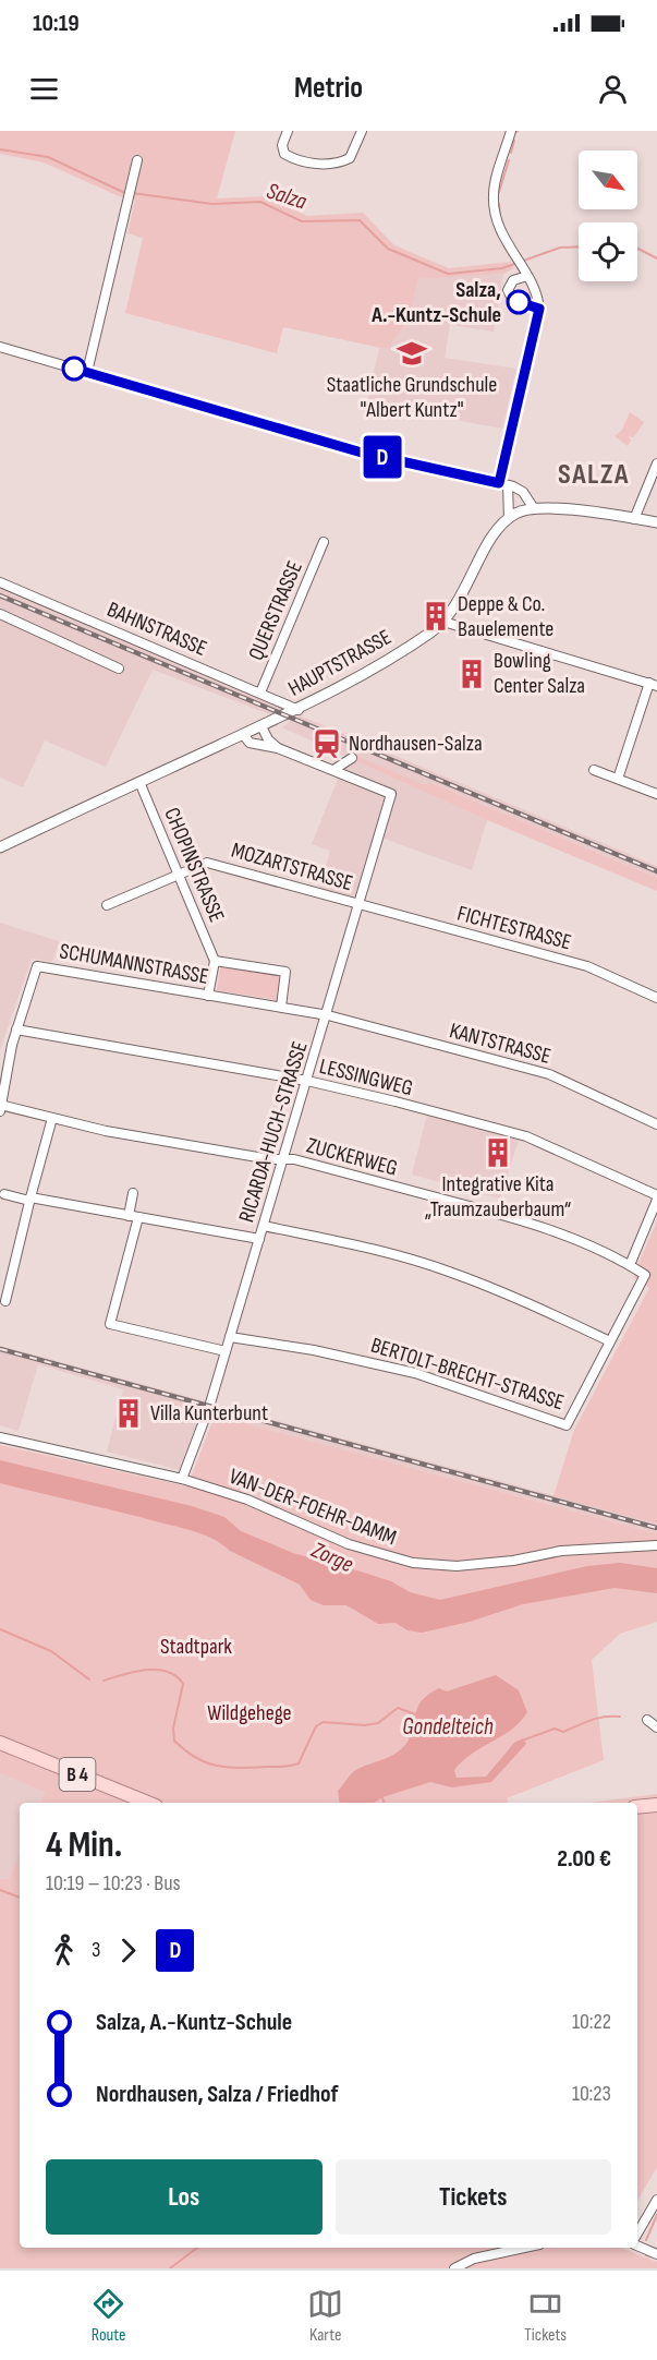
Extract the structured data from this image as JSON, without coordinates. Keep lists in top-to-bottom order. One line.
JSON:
{"streets":{"main road":["B 4"],"street":["QUERSTRASSE","BAHNSTRASSE","HAUPTSTRASSE","CHOPINSTRASSE","MOZARTSTRASSE","FICHTESTRASSE","SCHUMANNSTRASSE","KANTSTRASSE","LESSINGWEG","RICARDA-HUCH-STRASSE","ZUCKERWEG","BERTOLT-BRECHT-STRASSE","VAN-DER-FOEHR-DAMM"]},"crossings":[["QUERSTRASSE","BAHNSTRASSE"],["BAHNSTRASSE","HAUPTSTRASSE"],["HAUPTSTRASSE","CHOPINSTRASSE"],["CHOPINSTRASSE","MOZARTSTRASSE"],["MOZARTSTRASSE","FICHTESTRASSE"],["MOZARTSTRASSE","RICARDA-HUCH-STRASSE"],["FICHTESTRASSE","RICARDA-HUCH-STRASSE"],["SCHUMANNSTRASSE","KANTSTRASSE"],["SCHUMANNSTRASSE","LESSINGWEG"],["SCHUMANNSTRASSE","RICARDA-HUCH-STRASSE"],["SCHUMANNSTRASSE","ZUCKERWEG"],["KANTSTRASSE","RICARDA-HUCH-STRASSE"],["LESSINGWEG","RICARDA-HUCH-STRASSE"],["RICARDA-HUCH-STRASSE","ZUCKERWEG"],["RICARDA-HUCH-STRASSE","BERTOLT-BRECHT-STRASSE"],["RICARDA-HUCH-STRASSE","VAN-DER-FOEHR-DAMM"],["ZUCKERWEG","BERTOLT-BRECHT-STRASSE"]],"districts":["SALZA"],"water":["Salza","Zorge","Gondelteich"],"parks":["Stadtpark","Wildgehege"],"places":{"other":["Salza, A.-Kuntz-Schule"],"school or university":["Staatliche Grundschule \"Albert Kuntz\""],"building":["Deppe & Co. Bauelemente","Bowling Center Salza","Integrative Kita „Traumzauberbaum“","Villa Kunterbunt"],"station":["Nordhausen-Salza"]},"lines":["bus line D"],"north":"bottom right","page":{"status":"10:19","header":"Metrio","on_map":"D","heading":["4 Min.","10:19 – 10:23 · Bus","2.00 €"],"legs":["3","D"],"list":[{"name":"Salza, A.-Kuntz-Schule","value":"10:22"},{"name":"Nordhausen, Salza / Friedhof","value":"10:23"}],"buttons":["Los","Tickets"],"tabs":["Route","Karte","Tickets"]}}
